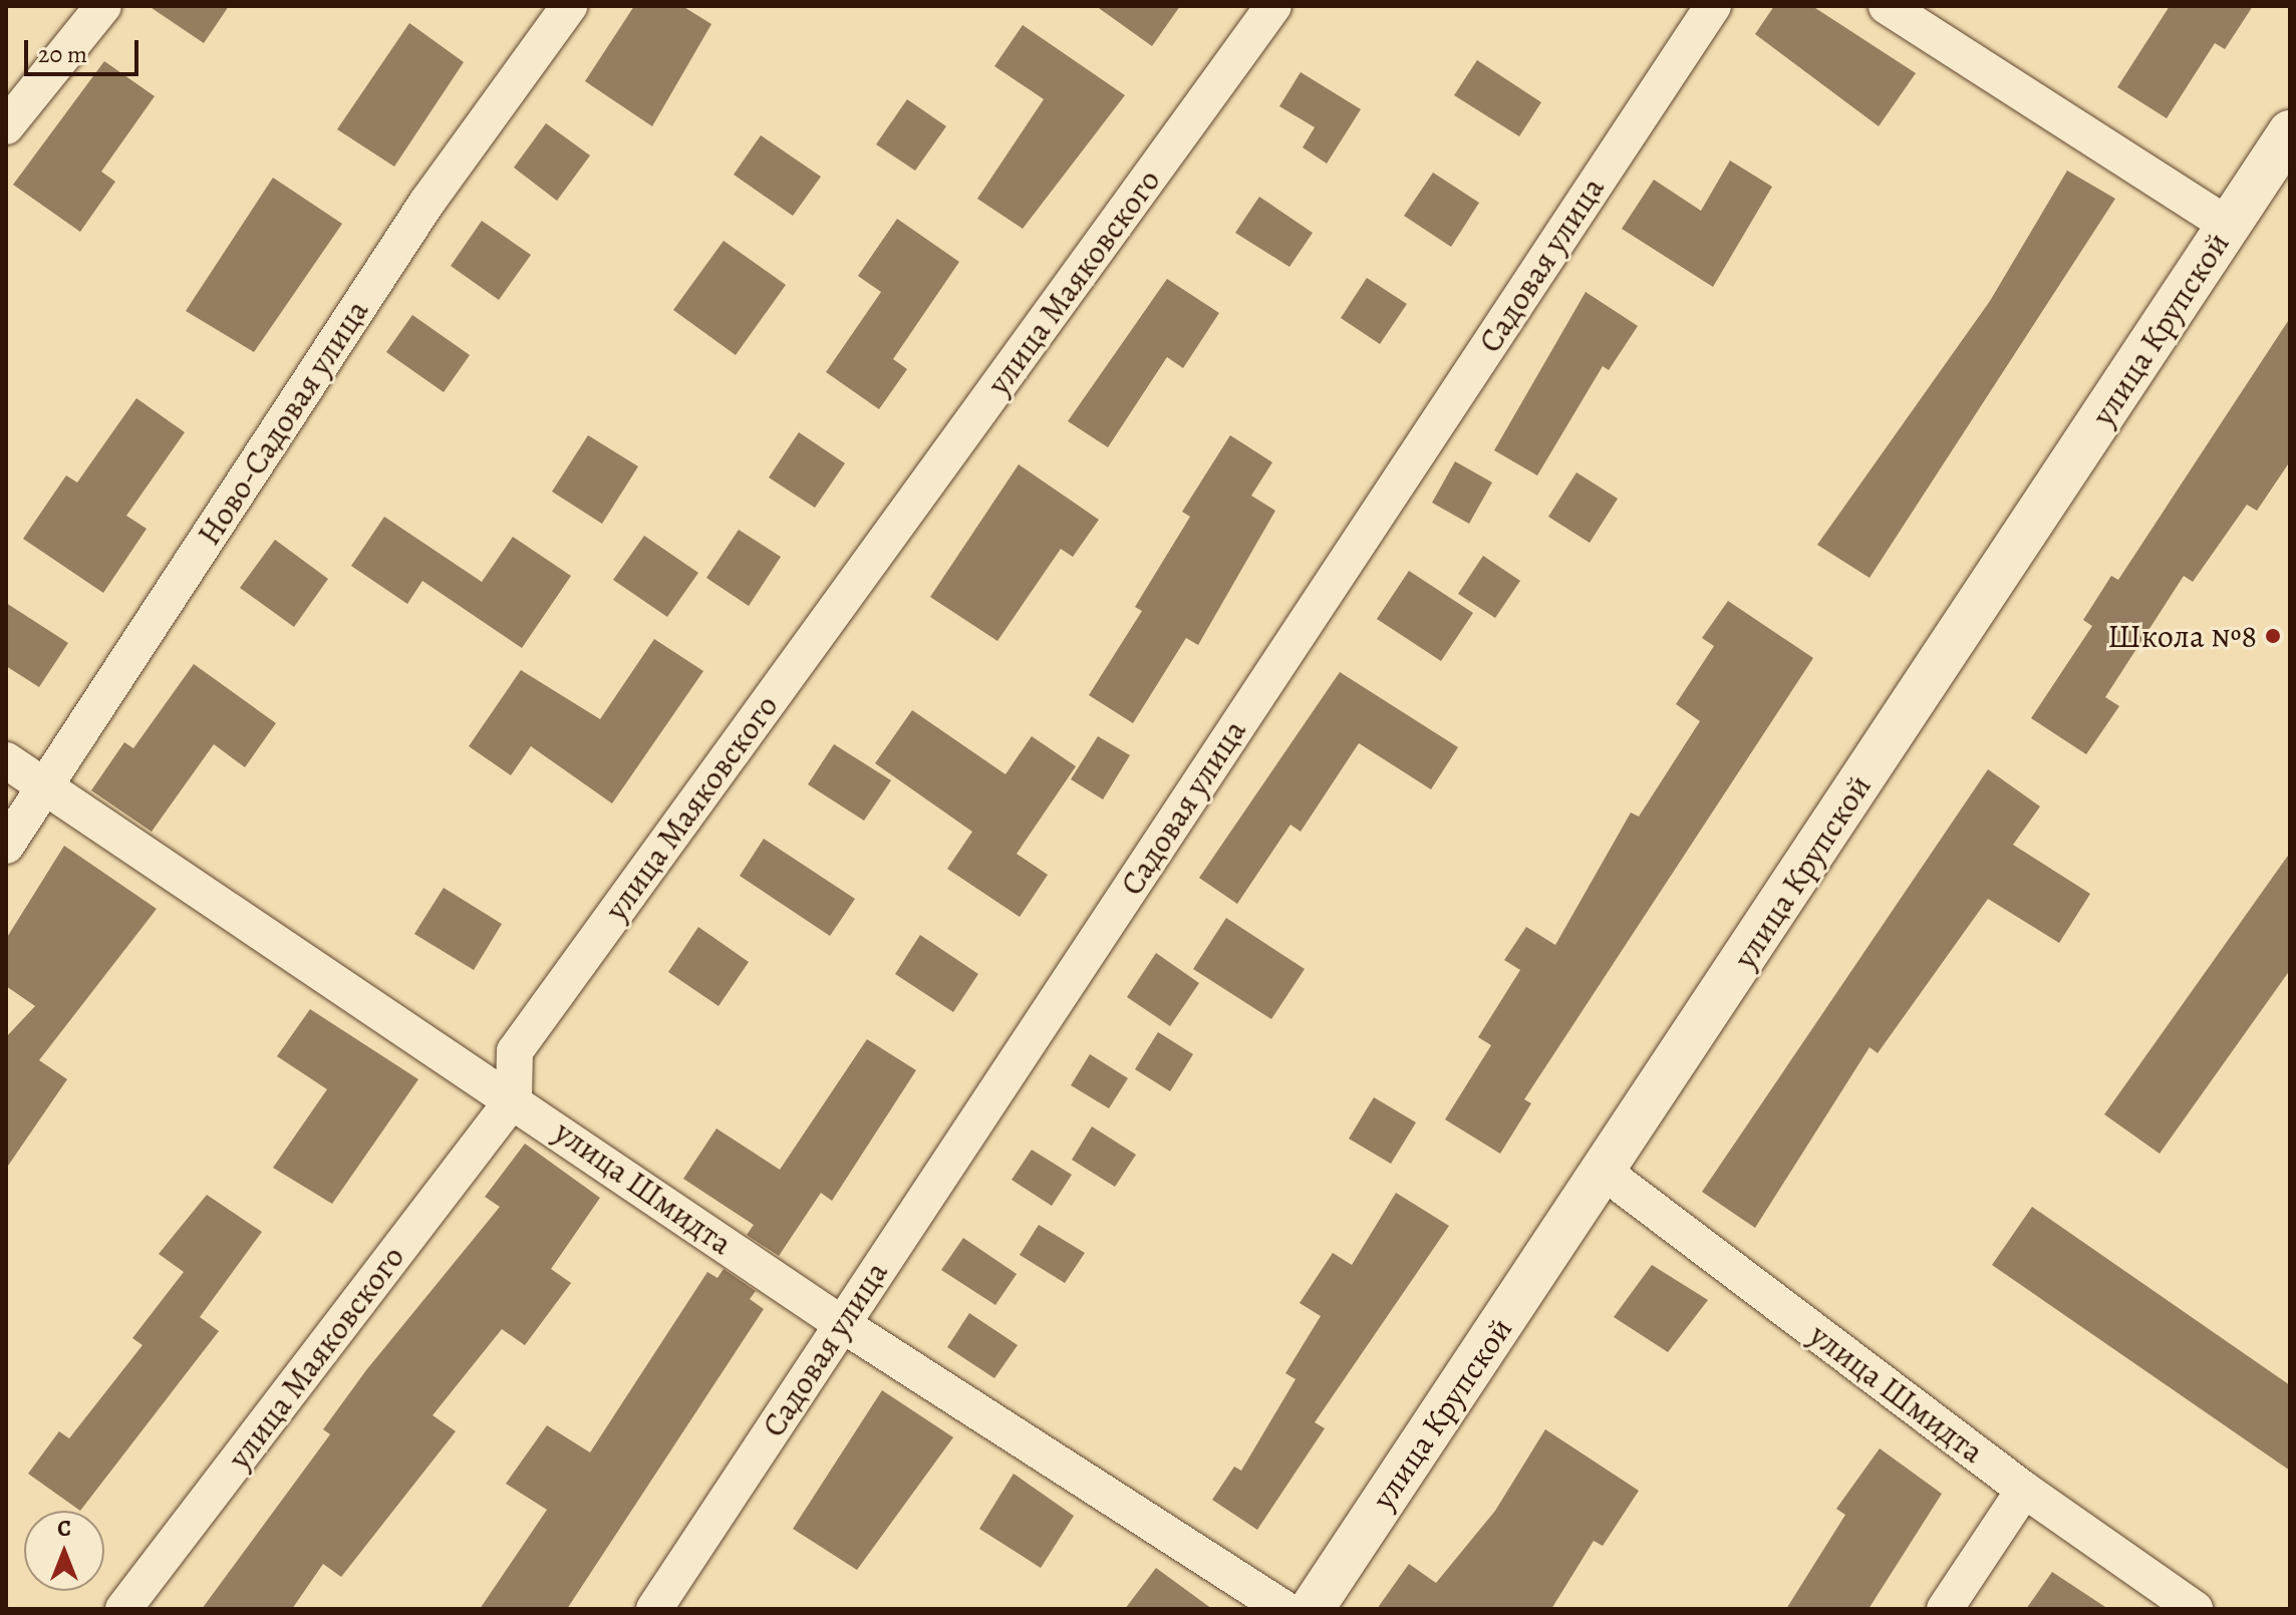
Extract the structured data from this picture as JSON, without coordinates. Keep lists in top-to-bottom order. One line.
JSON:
{"streets":{"main road":["улица Крупской"],"street":["Садовая улица","улица Маяковского","Ново-Садовая улица","улица Шмидта"]},"crossings":[["Садовая улица","улица Шмидта"],["улица Маяковского","улица Шмидта"],["улица Крупской","улица Шмидта"],["Ново-Садовая улица","улица Шмидта"]],"places":["Школа №8"],"scale_bar":"20 m","north":"top"}
